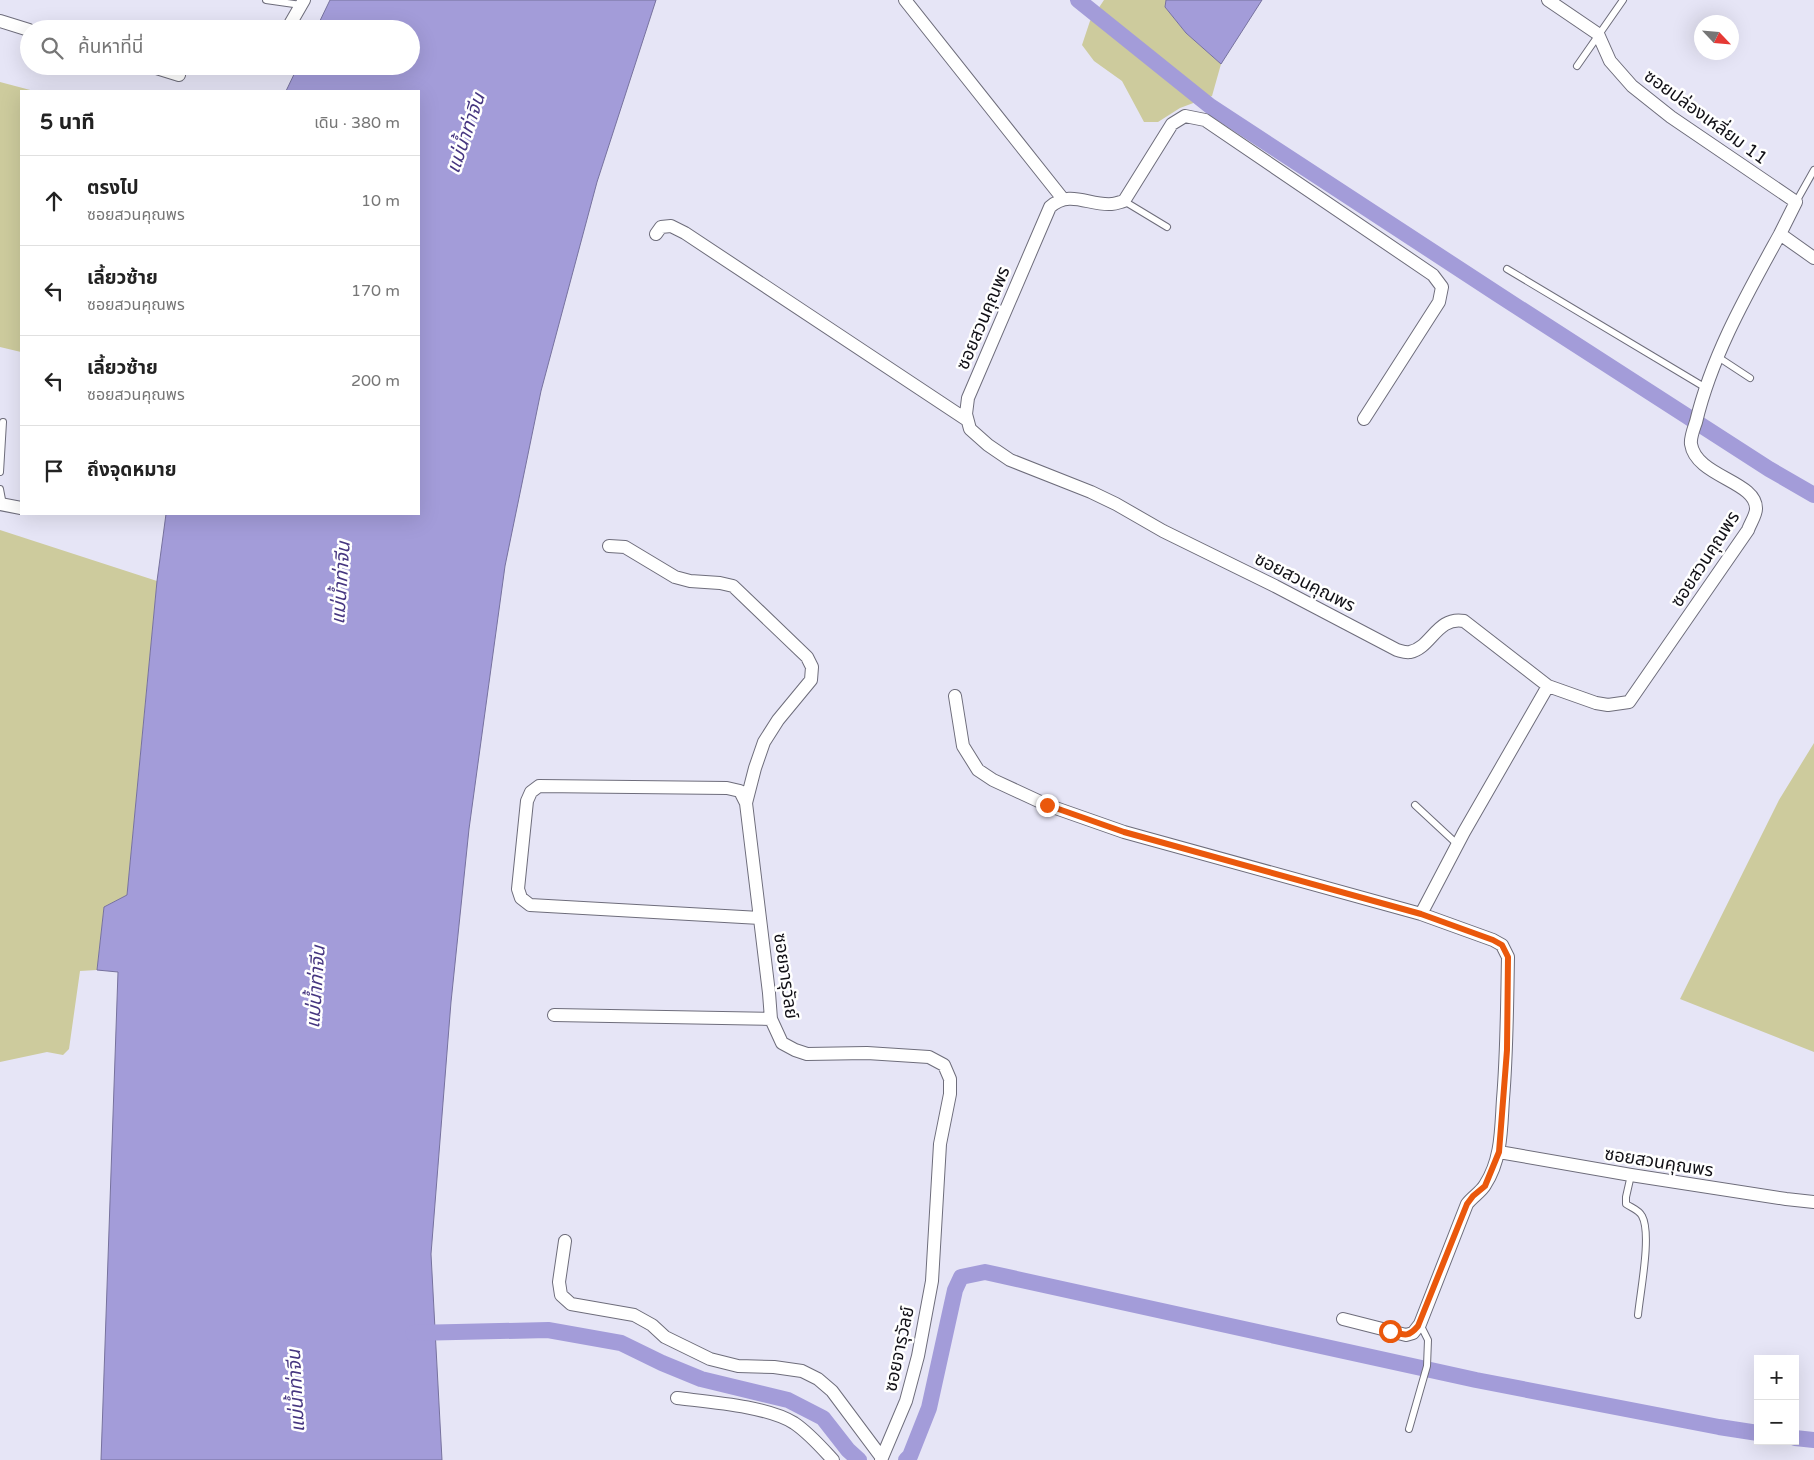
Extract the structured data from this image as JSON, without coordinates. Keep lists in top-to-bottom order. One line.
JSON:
{"streets":{"street":["ซอยปล่องเหลี่ยม 11","ซอยสวนคุณพร","ซอยจารุวัลย์"]},"water":["แม่น้ำท่าจีน"],"north":"bottom right","page":{"search":"ค้นหาที่นี่","heading":["5 นาที","เดิน · 380 m"],"list":[["ตรงไป","ซอยสวนคุณพร","10 m"],["เลี้ยวซ้าย","ซอยสวนคุณพร","170 m"],["เลี้ยวซ้าย","ซอยสวนคุณพร","200 m"],"ถึงจุดหมาย"],"map_buttons":["+","−"]}}
